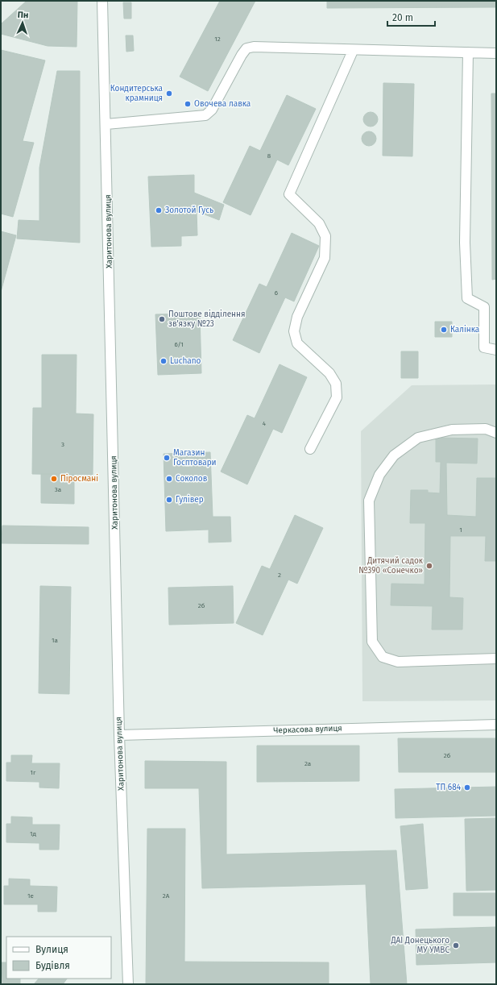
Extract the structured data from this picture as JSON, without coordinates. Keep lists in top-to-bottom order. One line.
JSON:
{"streets":{"street":["Харитонова вулиця","Черкасова вулиця"]},"crossings":[["Харитонова вулиця","Черкасова вулиця"]],"places":["Кондитерська крамниця","Овочева лавка","Золотой Гусь","Поштове відділення зв'язку №23","Калінка","Luchano","Магазин Госптовари","Піросмані","Соколов","Гулівер","Дитячий садок №390 «Сонечко»","ТП 684","ДАІ Донецького МУ УМВС"],"house_numbers":["12","8","6","6/1","4","3","3а","1","2","2б","1а","2б","2а","1г","1д","1е","2А"],"legend":["Вулиця","Будівля"],"scale_bar":"20 m","north":"top"}
